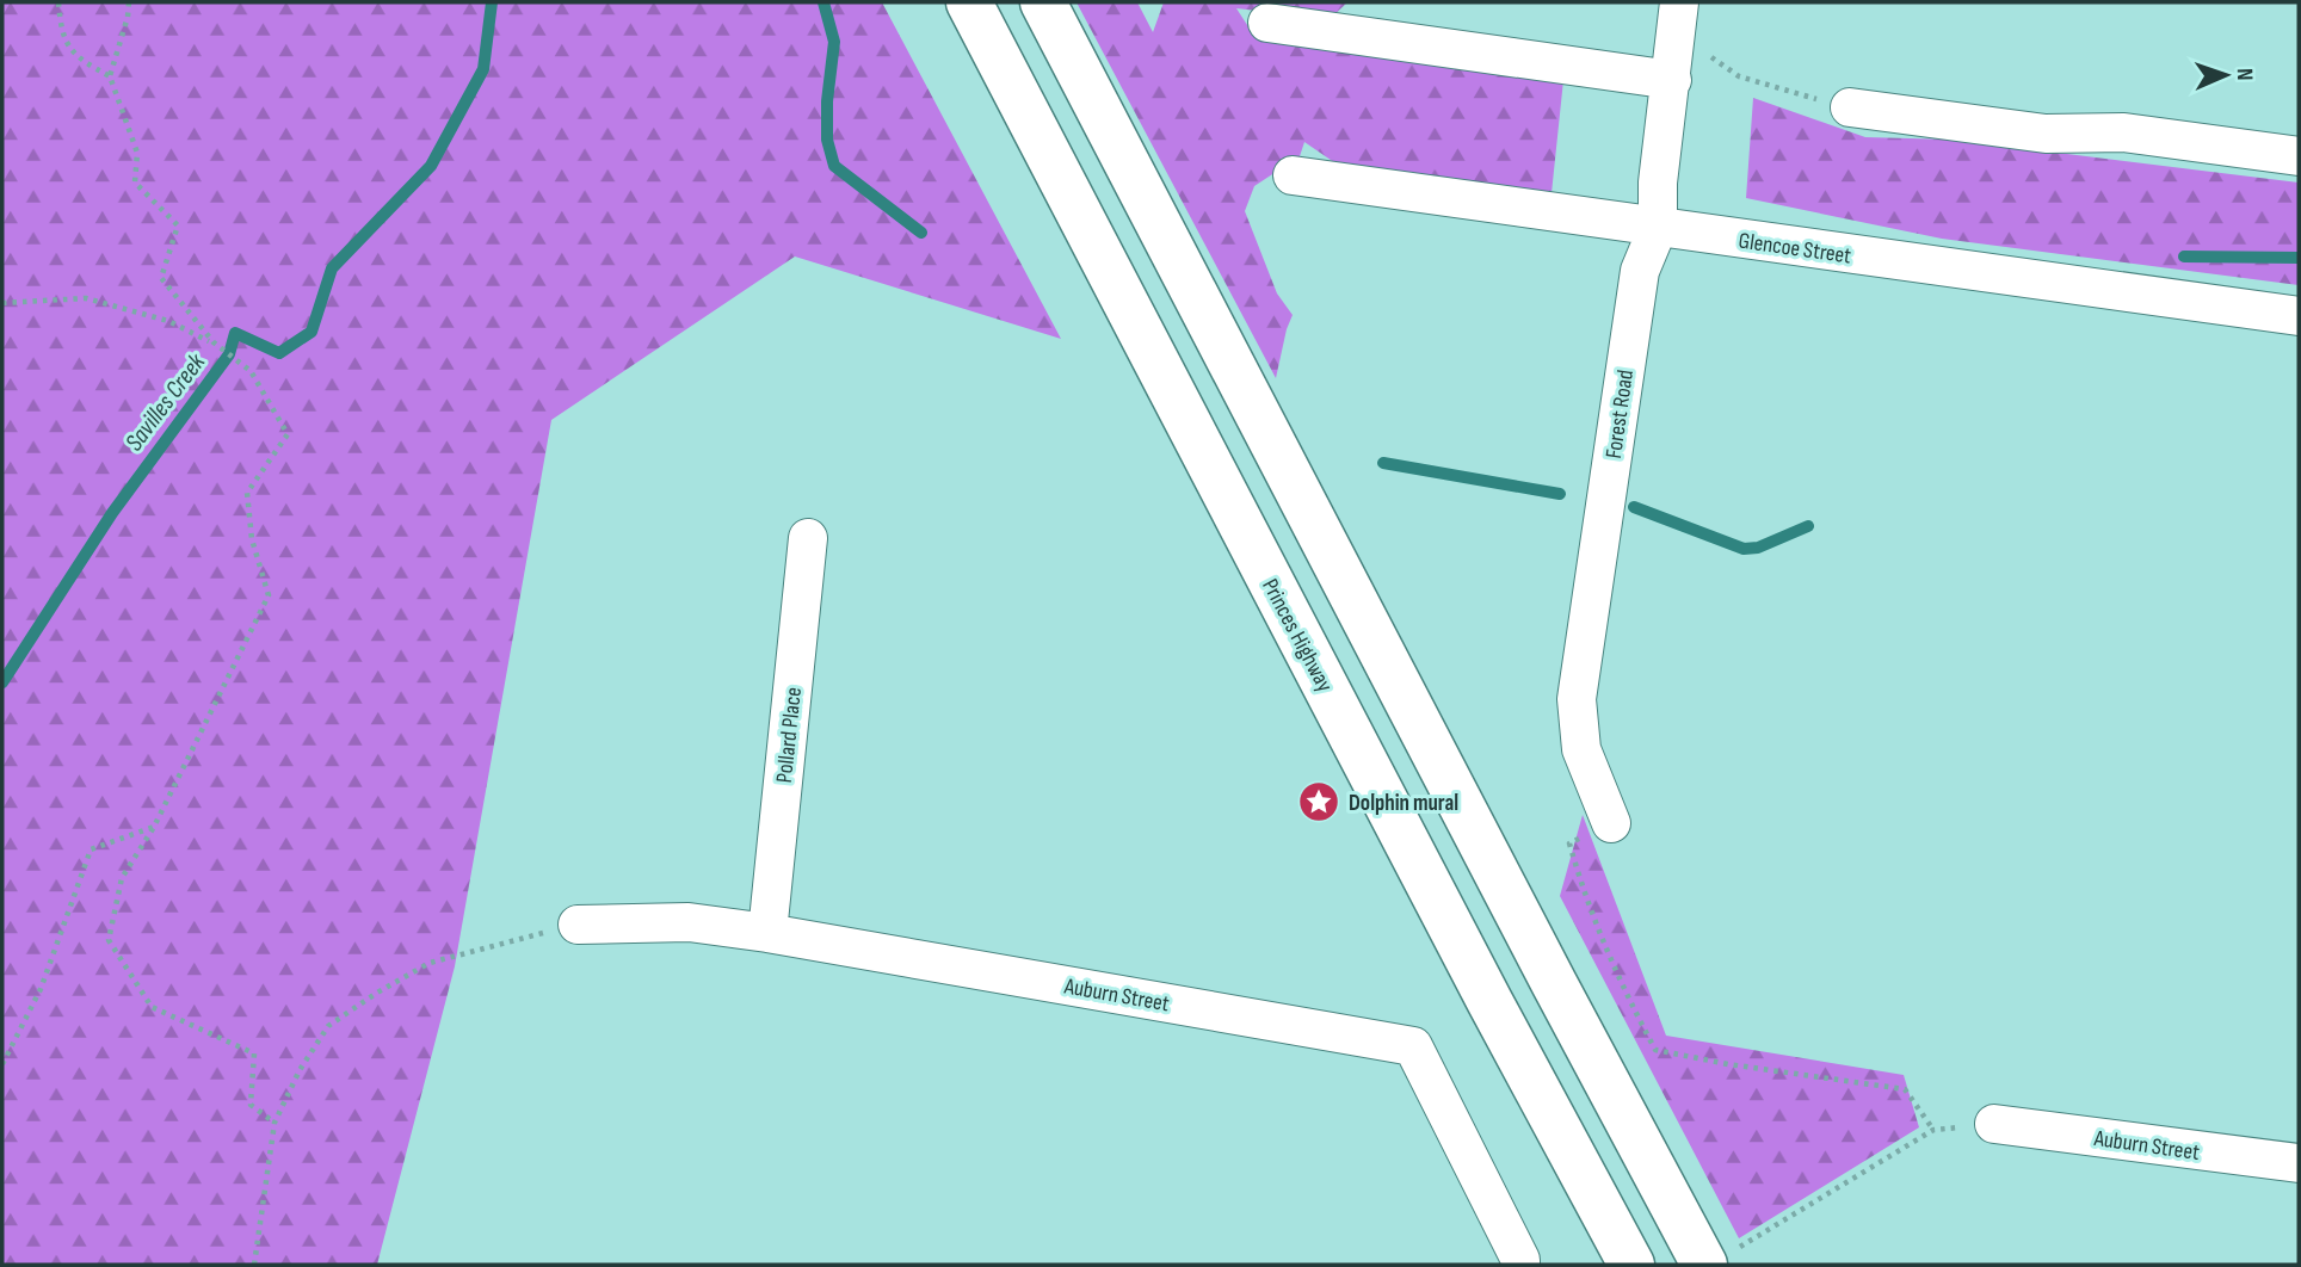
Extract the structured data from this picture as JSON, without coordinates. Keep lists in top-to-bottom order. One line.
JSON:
{"streets":{"highway":["Princes Highway"],"street":["Glencoe Street","Forest Road","Pollard Place","Auburn Street"]},"crossings":[["Glencoe Street","Forest Road"],["Pollard Place","Auburn Street"]],"water":["Savilles Creek"],"places":{"place":["Dolphin mural"]},"north":"right"}
